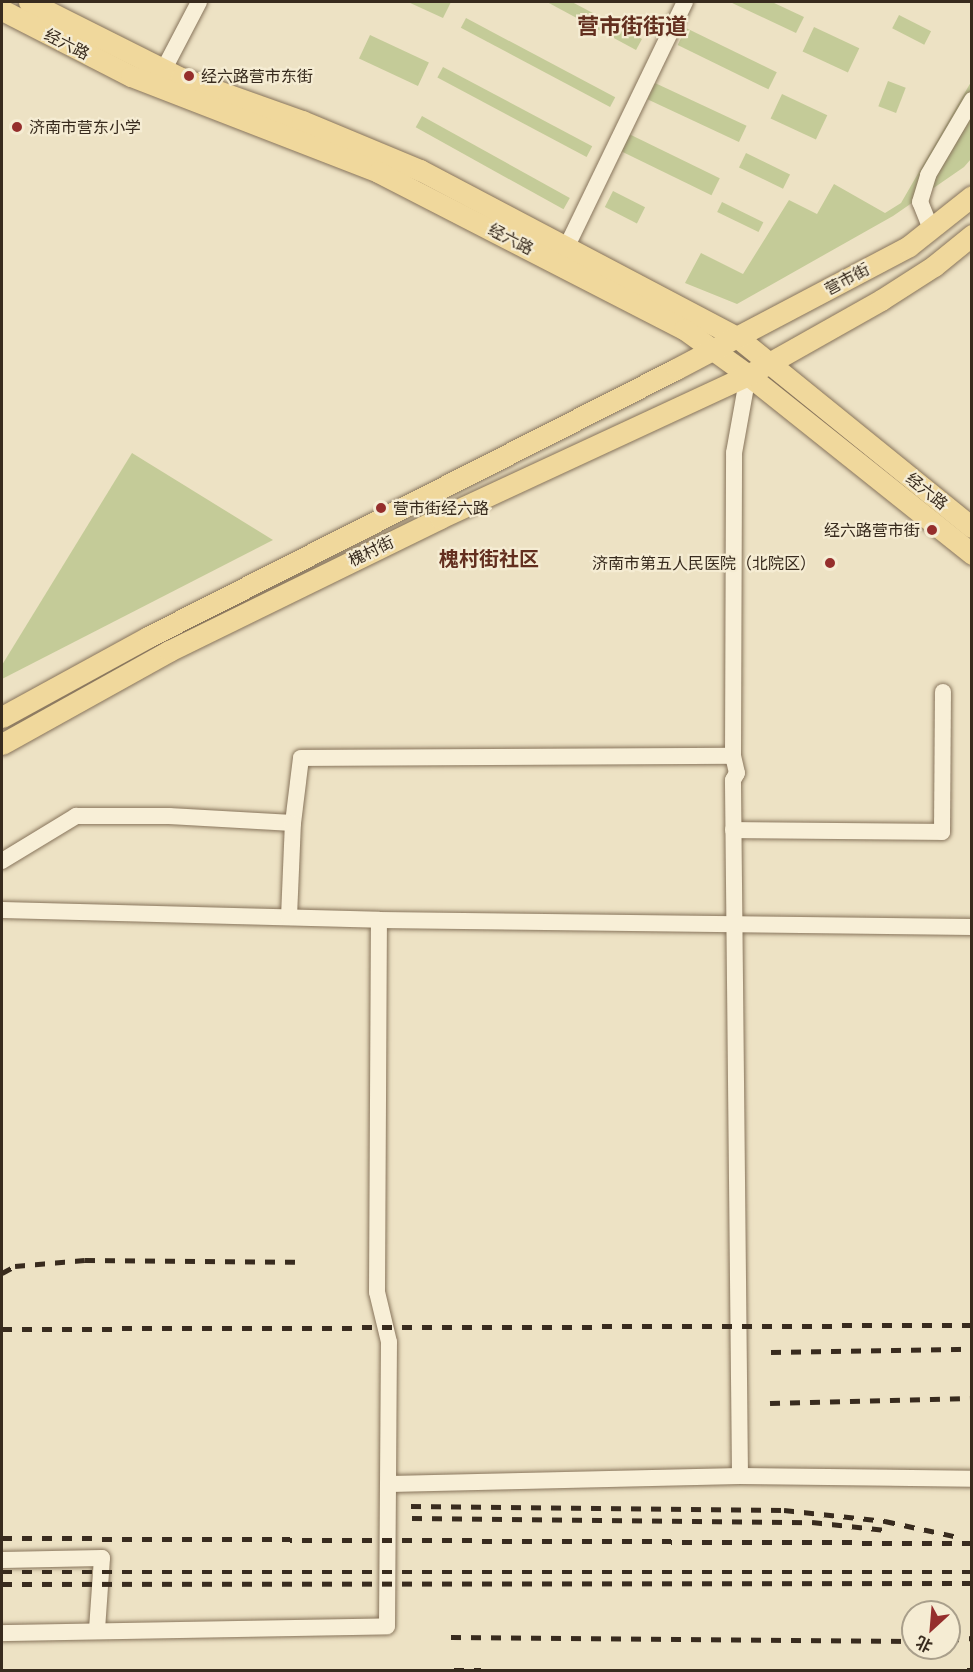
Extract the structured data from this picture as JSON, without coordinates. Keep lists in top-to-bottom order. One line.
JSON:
{"streets":{"main road":["经六路","营市街","槐村街"]},"crossings":[["经六路","营市街"],["经六路","槐村街"],["营市街","槐村街"]],"districts":["营市街街道","槐村街社区"],"places":["经六路营市东街","济南市营东小学","营市街经六路","经六路营市街","济南市第五人民医院（北院区）"],"north":"bottom left"}
